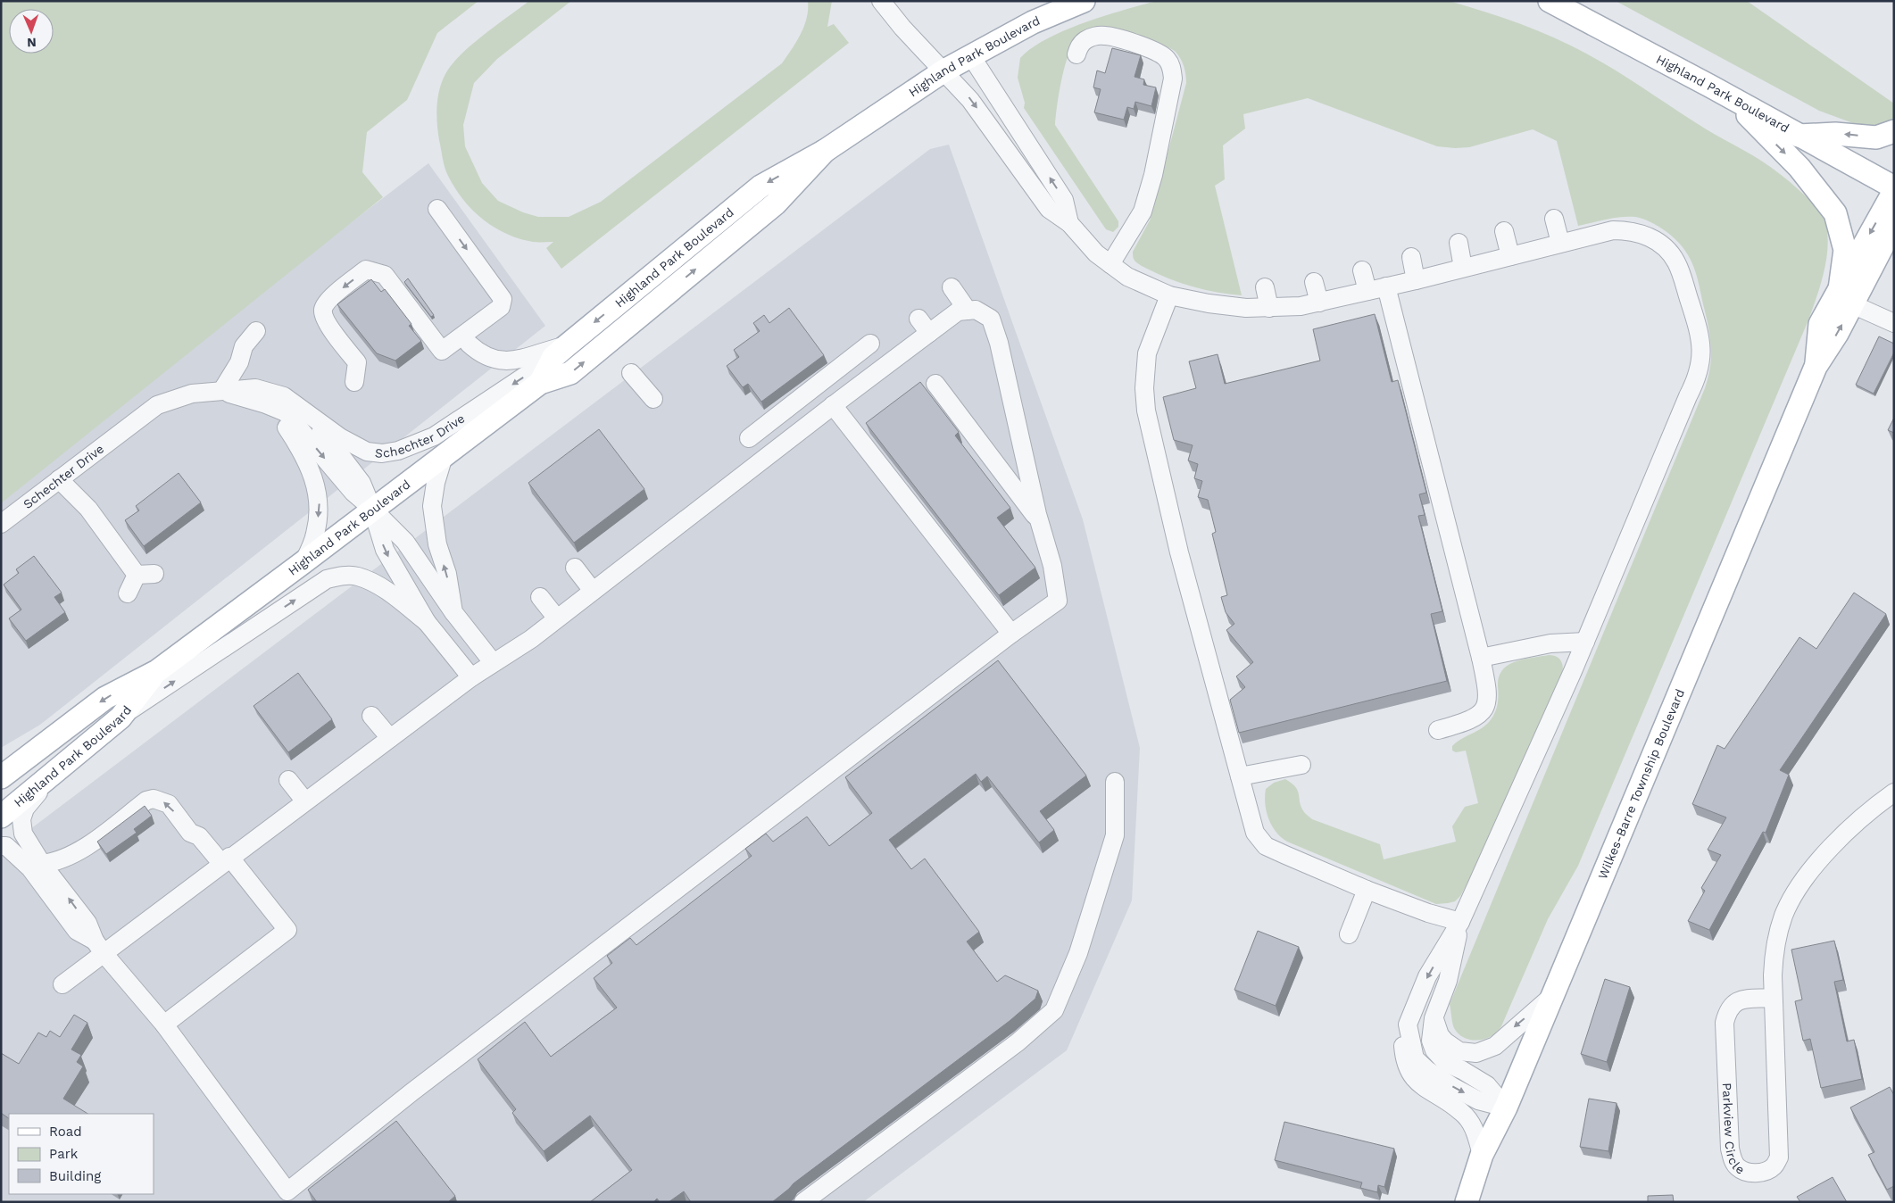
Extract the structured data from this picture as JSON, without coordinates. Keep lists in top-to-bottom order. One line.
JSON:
{"streets":{"main road":["Highland Park Boulevard","Wilkes-Barre Township Boulevard"],"street":["Schechter Drive","Parkview Circle"]},"crossings":[["Highland Park Boulevard","Schechter Drive"],["Highland Park Boulevard","Wilkes-Barre Township Boulevard"]],"legend":["Road","Park","Building"],"north":"bottom"}
